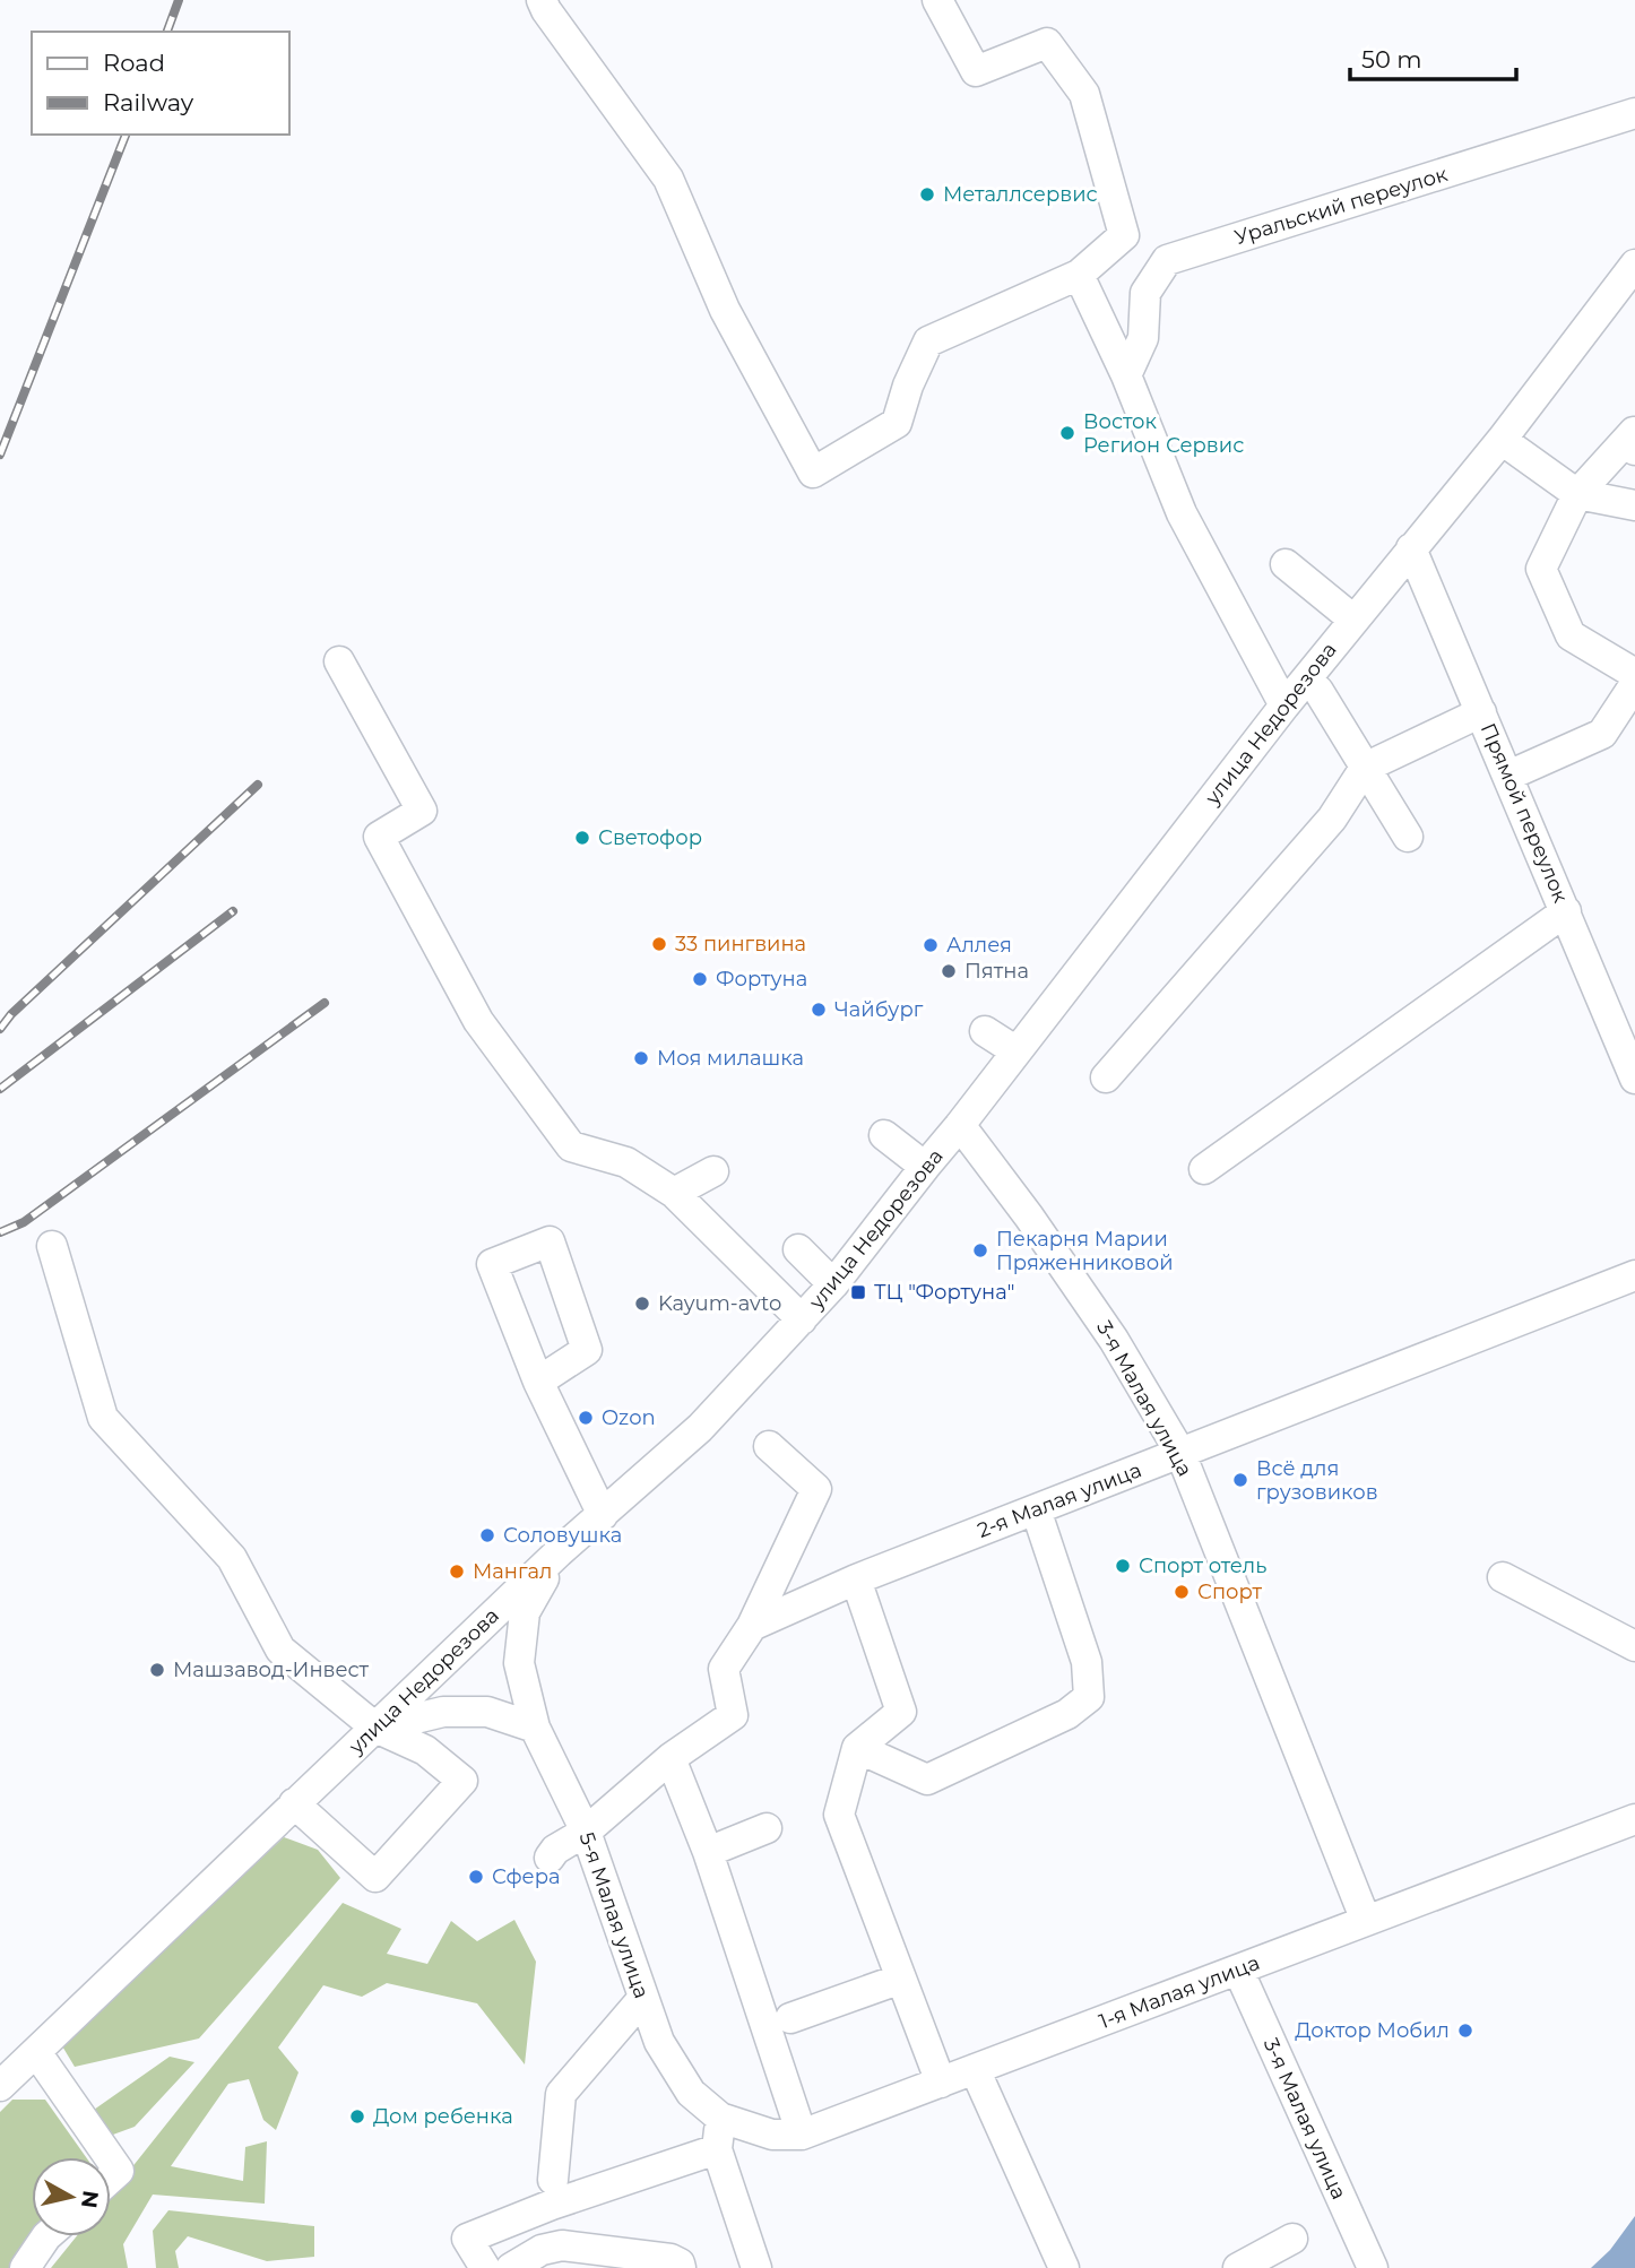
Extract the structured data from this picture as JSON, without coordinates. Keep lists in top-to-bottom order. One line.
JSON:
{"streets":{"street":["Уральский переулок","улица Недорезова","Прямой переулок","3-я Малая улица","2-я Малая улица","5-я Малая улица","1-я Малая улица"]},"crossings":[["улица Недорезова","Прямой переулок"],["улица Недорезова","3-я Малая улица"],["улица Недорезова","5-я Малая улица"],["3-я Малая улица","2-я Малая улица"],["3-я Малая улица","1-я Малая улица"],["5-я Малая улица","1-я Малая улица"]],"places":{"other":["Металлсервис","Восток Регион Сервис","Светофор","33 пингвина","Аллея","Пятна","Фортуна","Чайбург","Моя милашка","Пекарня Марии Пряженниковой","Kayum-avto","Ozon","Всё для грузовиков","Соловушка","Спорт отель","Мангал","Спорт","Машзавод-Инвест","Сфера","Доктор Мобил","Дом ребенка"],"transit":["ТЦ \"Фортуна\""]},"legend":["Road","Railway"],"scale_bar":"50 m","north":"right"}
